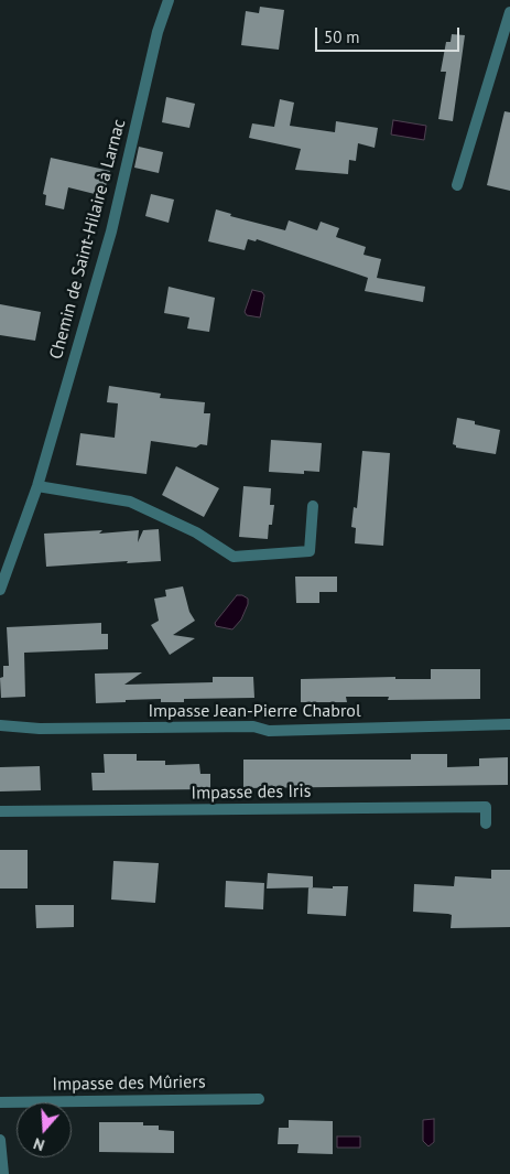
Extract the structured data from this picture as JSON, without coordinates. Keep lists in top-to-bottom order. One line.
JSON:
{"streets":{"street":["Chemin de Saint-Hilaire à Larnac","Impasse Jean-Pierre Chabrol","Impasse des Iris","Impasse des Mûriers"]},"scale_bar":"50 m","north":"bottom"}
